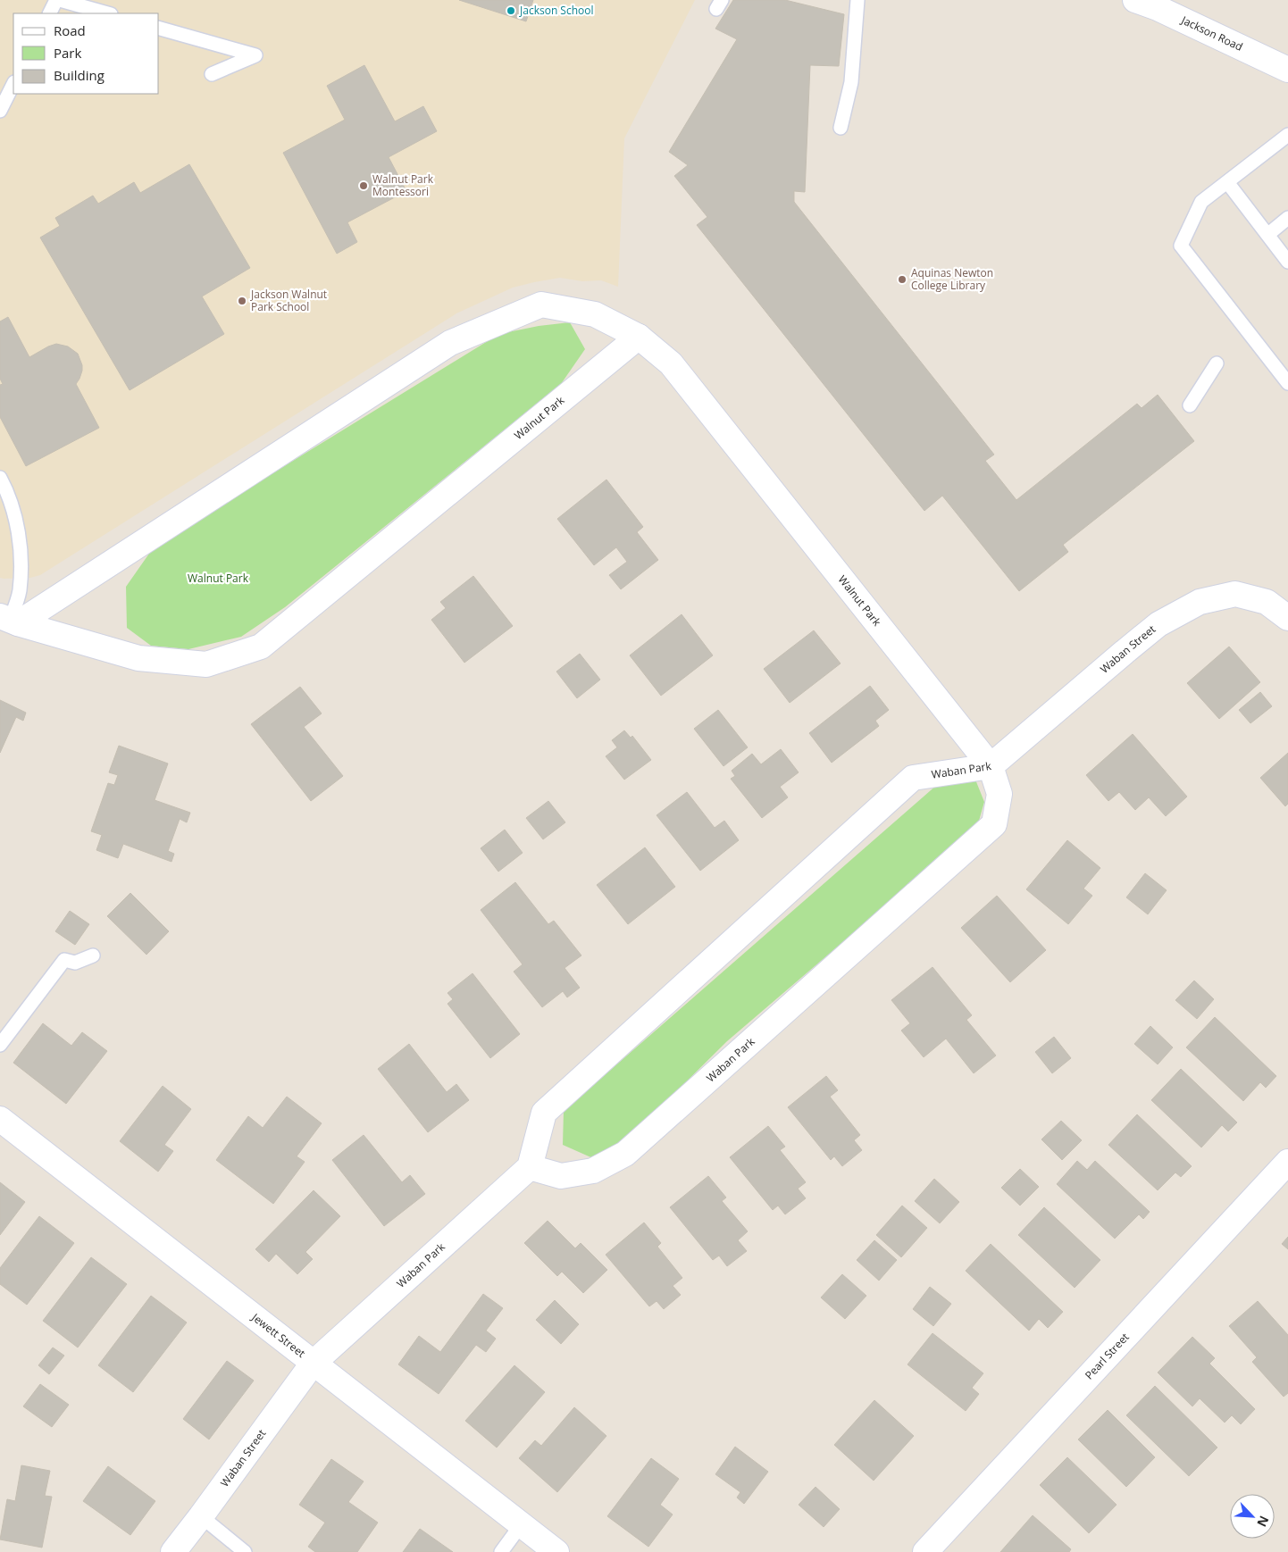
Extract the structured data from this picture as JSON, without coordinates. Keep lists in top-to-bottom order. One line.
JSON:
{"streets":{"street":["Jackson Road","Walnut Park","Waban Street","Waban Park","Jewett Street","Pearl Street"]},"crossings":[["Walnut Park","Waban Street"],["Walnut Park","Waban Park"],["Waban Street","Waban Park"],["Waban Street","Jewett Street"],["Waban Park","Jewett Street"]],"parks":["Walnut Park"],"places":["Jackson School","Walnut Park Montessori","Aquinas Newton College Library","Jackson Walnut Park School"],"legend":["Road","Park","Building"],"north":"bottom right"}
